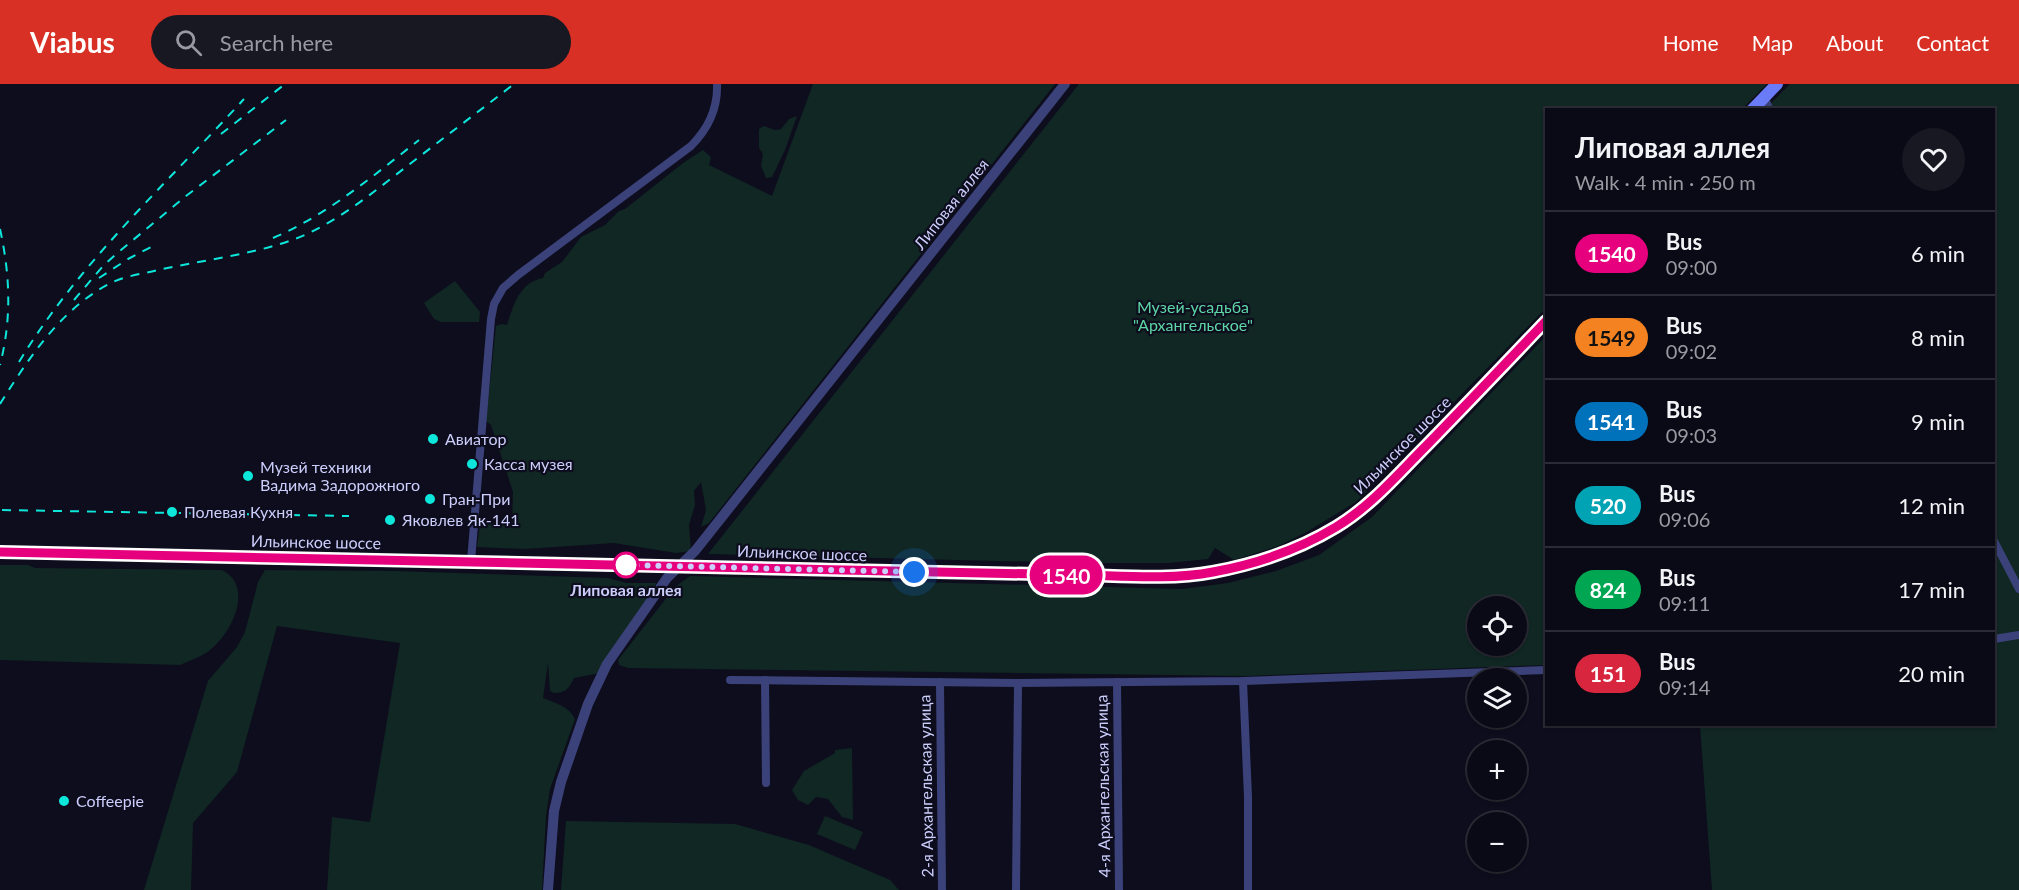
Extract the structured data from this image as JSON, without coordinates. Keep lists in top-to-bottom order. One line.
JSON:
{"streets":{"main road":["Ильинское шоссе"],"street":["Липовая аллея","2-я Архангельская улица","4-я Архангельская улица"]},"crossings":[["Липовая аллея","Ильинское шоссе"]],"parks":["Музей-усадьба \"Архангельское\""],"places":["Авиатор","Касса музея","Музей техники Вадима Задорожного","Гран-При","Полевая Кухня","Яковлев Як-141","Липовая аллея","Coffeepie"],"lines":["bus line 1540"],"page":{"header":"Viabus","search":"Search here","nav":["Home","Map","About","Contact"],"on_map":"1540","heading":["Липовая аллея","Walk · 4 min · 250 m"],"list":[{"mark":"1540","name":"Bus","note":"09:00","value":"6 min"},{"mark":"1549","name":"Bus","note":"09:02","value":"8 min"},{"mark":"1541","name":"Bus","note":"09:03","value":"9 min"},{"mark":"520","name":"Bus","note":"09:06","value":"12 min"},{"mark":"824","name":"Bus","note":"09:11","value":"17 min"},{"mark":"151","name":"Bus","note":"09:14","value":"20 min"}],"map_buttons":["+","−"]}}
